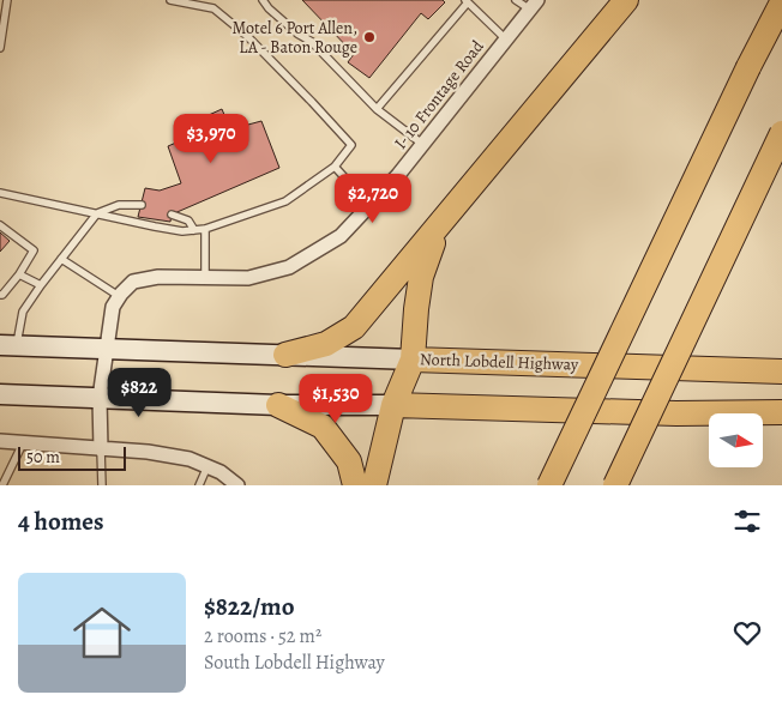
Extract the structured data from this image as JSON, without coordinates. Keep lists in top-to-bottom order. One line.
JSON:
{"streets":{"highway":["North Lobdell Highway"],"street":["I- 10 Frontage Road"]},"places":["Motel 6 Port Allen, LA - Baton Rouge"],"scale_bar":"50 m","north":"right","page":{"price":["$3,970","$2,720","$822","$1,530"],"scale":"50 m","heading":"4 homes","list":[{"name":"$822/mo","note":"2 rooms · 52 m² · South Lobdell Highway"}]}}
